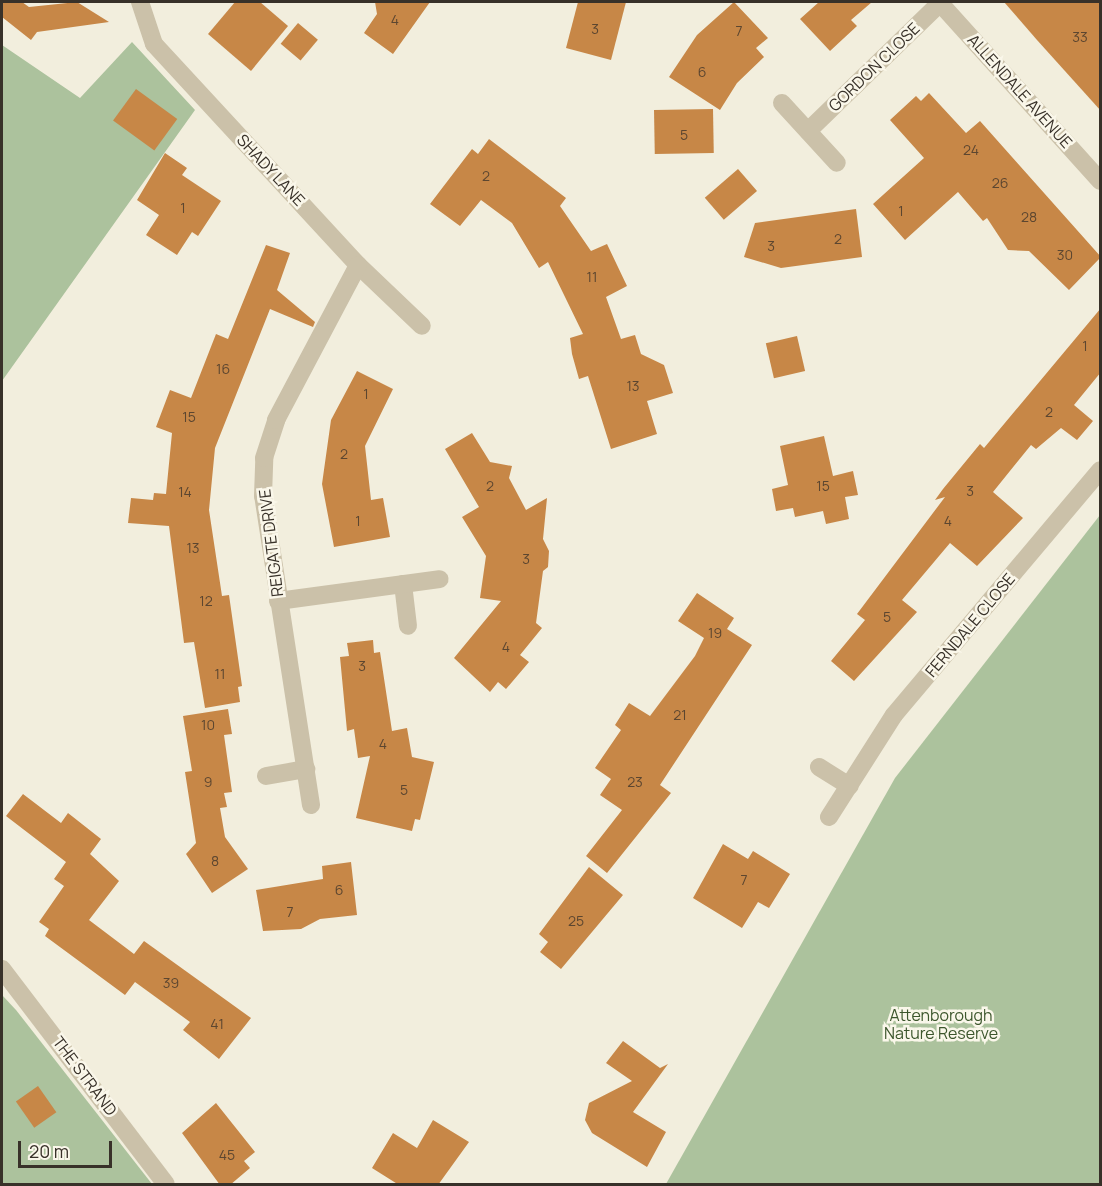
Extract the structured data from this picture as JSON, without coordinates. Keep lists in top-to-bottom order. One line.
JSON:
{"streets":{"street":["GORDON CLOSE","ALLENDALE AVENUE","SHADY LANE","REIGATE DRIVE","FERNDALE CLOSE","THE STRAND"]},"crossings":[["GORDON CLOSE","ALLENDALE AVENUE"],["SHADY LANE","REIGATE DRIVE"]],"parks":["Attenborough Nature Reserve"],"house_numbers":["4","3","7","33","6","5","24","2","26","1","1","28","2","3","30","11","1","16","13","1","2","15","2","2","15","3","14","1","4","13","3","12","5","19","4","3","11","21","10","4","9","23","5","8","7","6","7","25","39","41","45"],"scale_bar":"20 m"}
